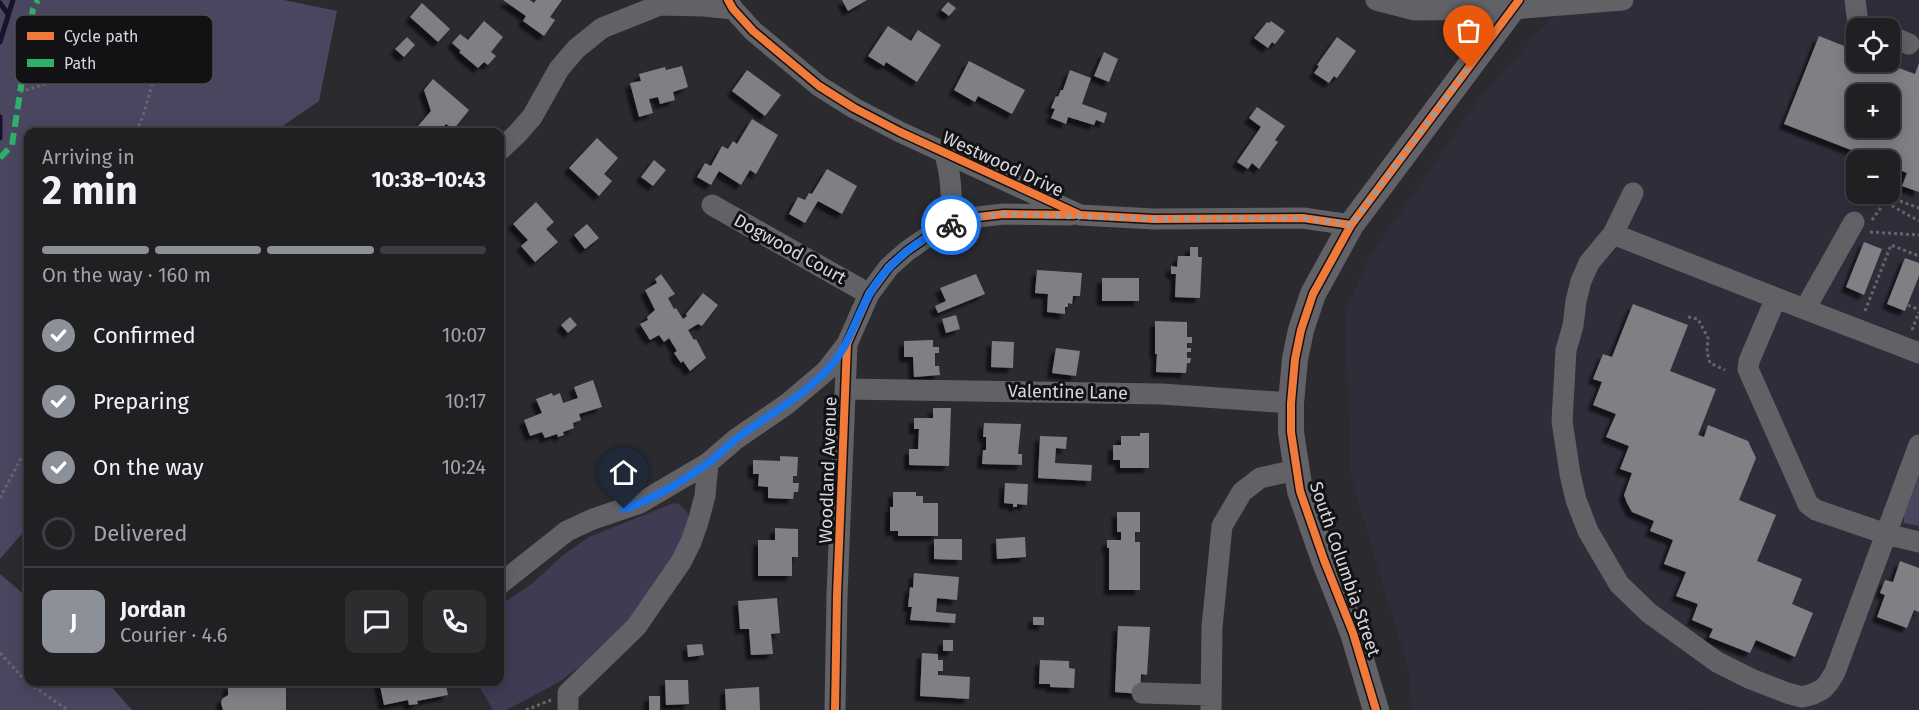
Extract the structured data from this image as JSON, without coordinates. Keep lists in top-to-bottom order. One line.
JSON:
{"streets":{"main road":["South Columbia Street"],"street":["Westwood Drive","Dogwood Court","Valentine Lane","Woodland Avenue"]},"crossings":[["Westwood Drive","Woodland Avenue"],["Westwood Drive","South Columbia Street"],["Dogwood Court","Woodland Avenue"],["Valentine Lane","Woodland Avenue"],["Valentine Lane","South Columbia Street"]],"legend":["Cycle path","Path"],"page":{"map_buttons":["+","−"],"heading":["2 min","Arriving in","10:38–10:43"],"panel":["Jordan","Courier · 4.6"],"bar":"On the way · 160 m","list":[["Confirmed","10:07"],["Preparing","10:17"],["On the way","10:24"],"Delivered"],"round":"J"}}
